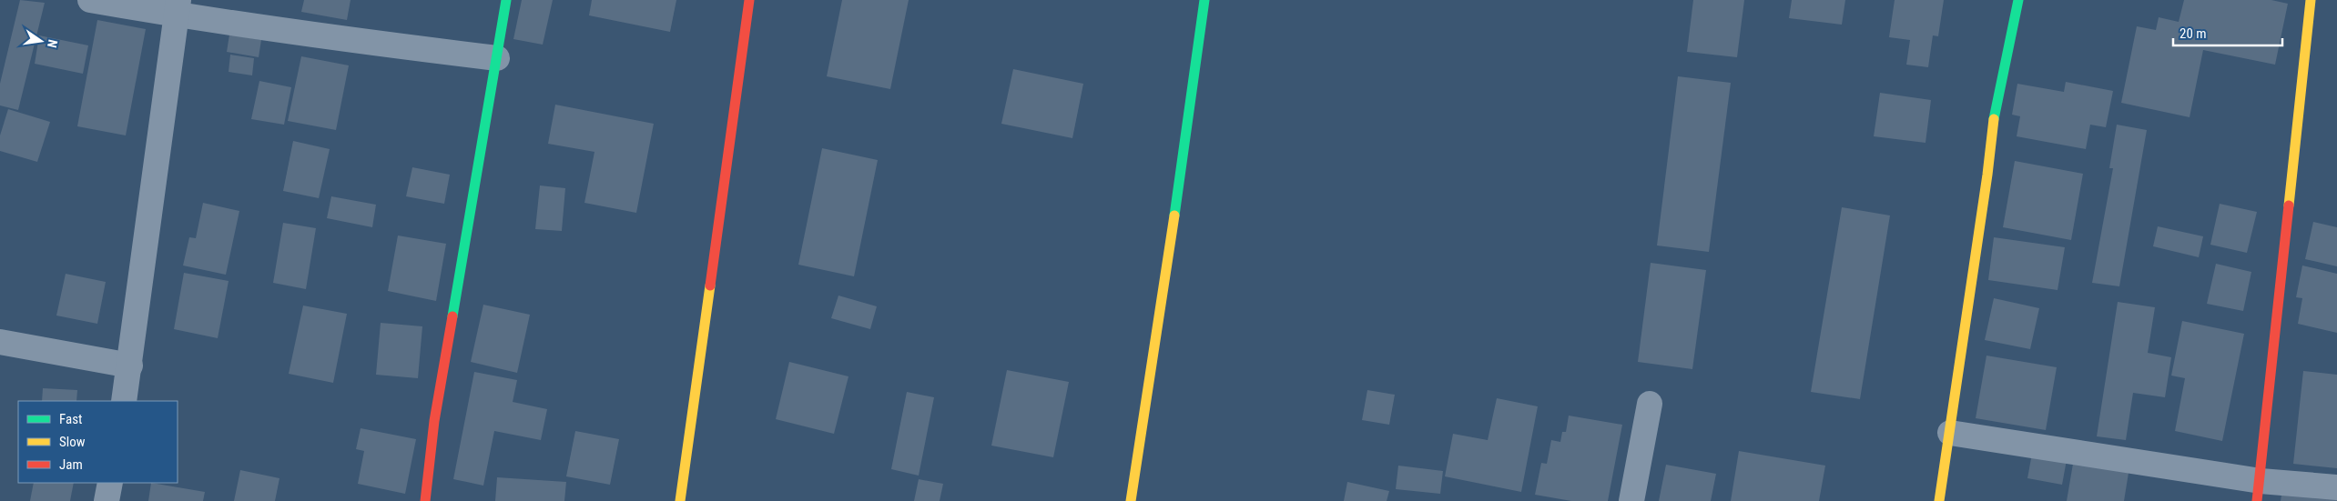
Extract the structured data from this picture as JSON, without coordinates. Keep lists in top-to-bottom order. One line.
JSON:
{"legend":["Fast","Slow","Jam"],"scale_bar":"20 m","north":"right"}
